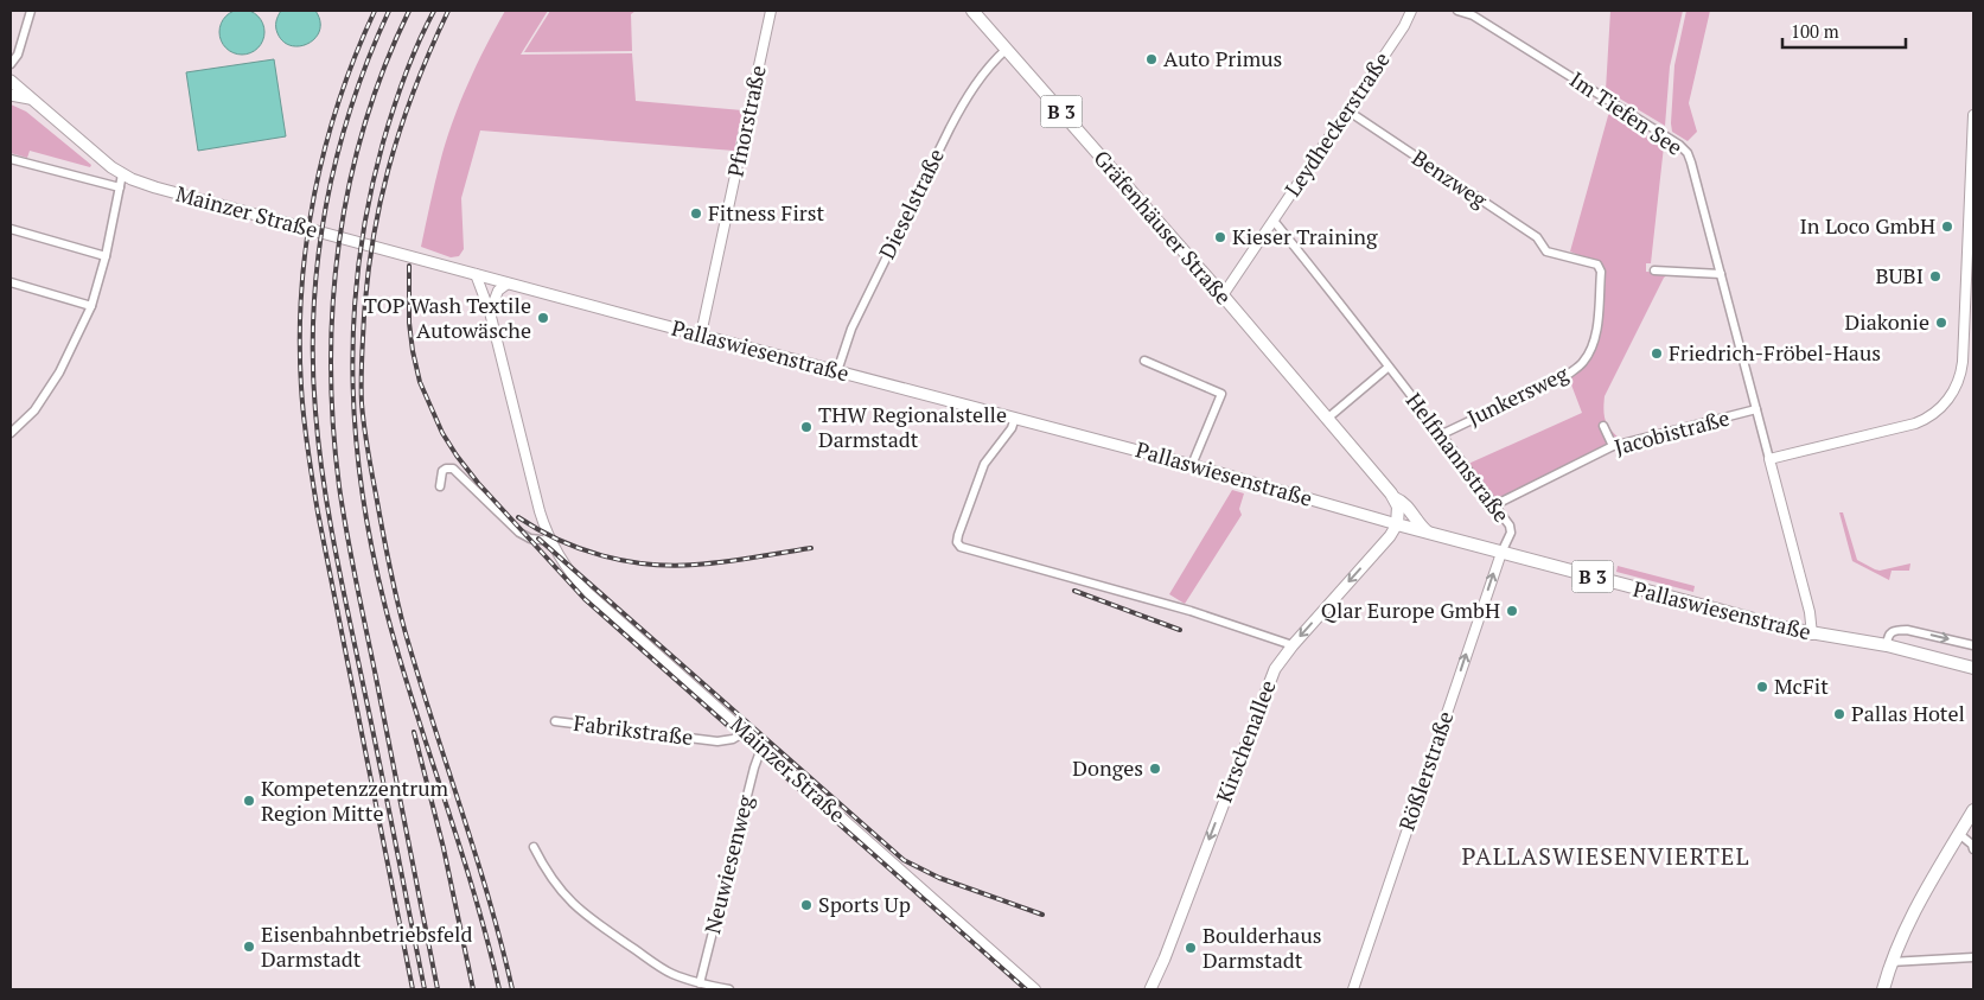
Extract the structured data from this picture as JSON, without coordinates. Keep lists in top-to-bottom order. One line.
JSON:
{"streets":{"main road":["B 3","Mainzer Straße","Gräfenhäuser Straße","Pallaswiesenstraße","Kirschenallee"],"street":["Im Tiefen See","Pfnorstraße","Leydheckerstraße","Benzweg","Dieselstraße","Junkersweg","Jacobistraße","Helfmannstraße","Fabrikstraße","Rößlerstraße","Neuwiesenweg"]},"crossings":[["Im Tiefen See","Pallaswiesenstraße"],["Im Tiefen See","Jacobistraße"],["Pfnorstraße","Pallaswiesenstraße"],["Leydheckerstraße","Benzweg"],["Leydheckerstraße","Gräfenhäuser Straße"],["Leydheckerstraße","Helfmannstraße"],["Benzweg","Junkersweg"],["Dieselstraße","Gräfenhäuser Straße"],["Dieselstraße","Pallaswiesenstraße"],["Mainzer Straße","Pallaswiesenstraße"],["Mainzer Straße","Fabrikstraße"],["Mainzer Straße","Neuwiesenweg"],["Gräfenhäuser Straße","Pallaswiesenstraße"],["Pallaswiesenstraße","Helfmannstraße"],["Pallaswiesenstraße","Kirschenallee"],["Pallaswiesenstraße","Rößlerstraße"],["Junkersweg","Helfmannstraße"],["Jacobistraße","Helfmannstraße"],["Helfmannstraße","Rößlerstraße"]],"one_way":["Kirschenallee","Rößlerstraße"],"districts":["PALLASWIESENVIERTEL"],"places":["Auto Primus","Fitness First","In Loco GmbH","Kieser Training","BUBI","TOP Wash Textile Autowäsche","Diakonie","Friedrich-Fröbel-Haus","THW Regionalstelle Darmstadt","Qlar Europe GmbH","McFit","Pallas Hotel","Donges","Kompetenzzentrum Region Mitte","Sports Up","Eisenbahnbetriebsfeld Darmstadt","Boulderhaus Darmstadt"],"scale_bar":"100 m"}
